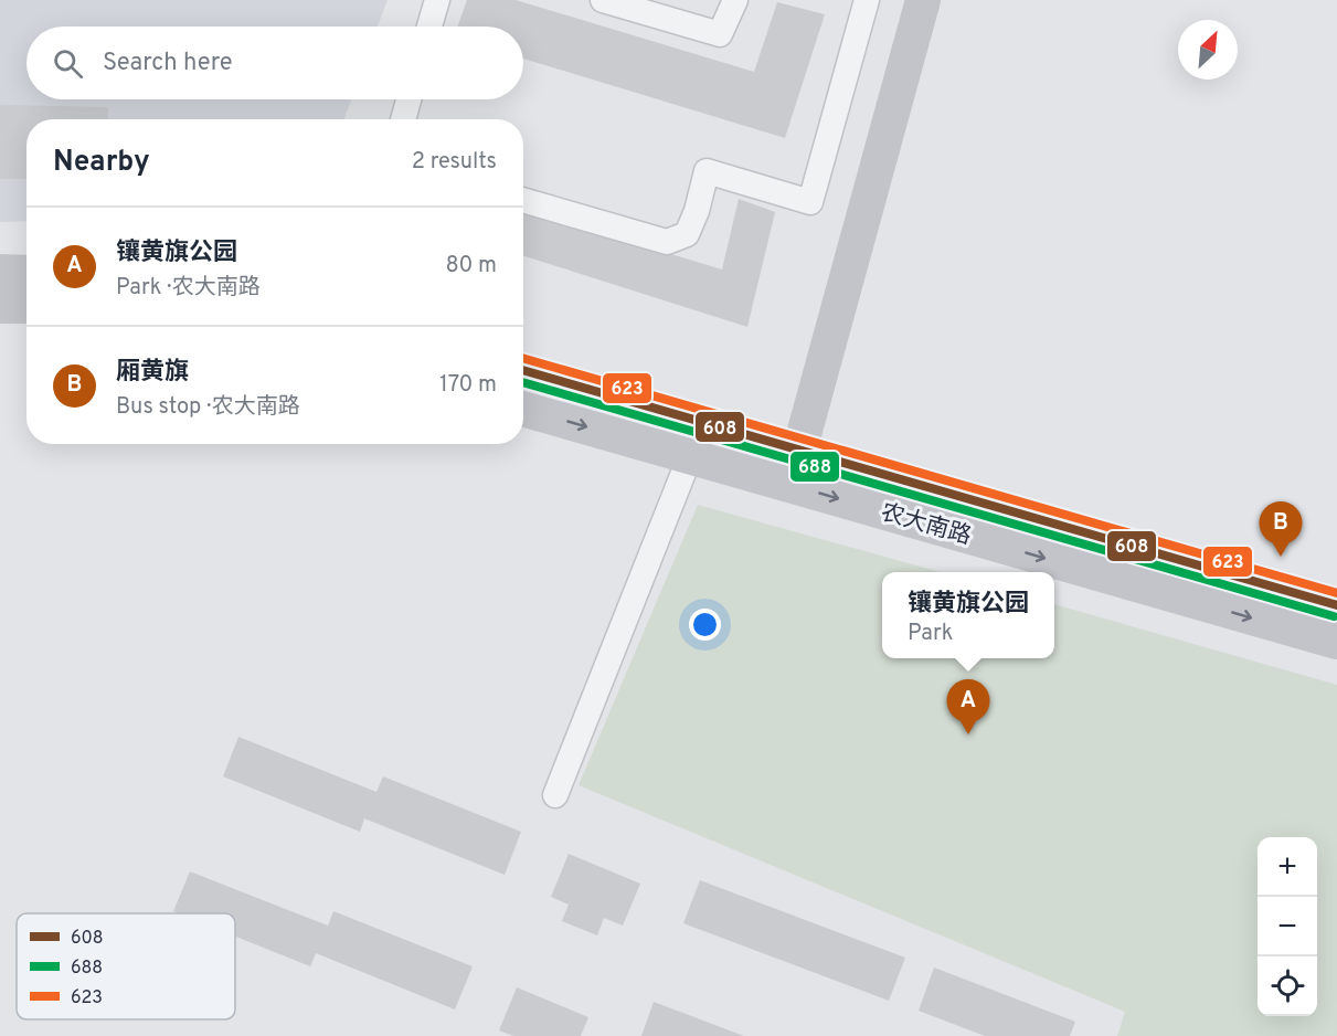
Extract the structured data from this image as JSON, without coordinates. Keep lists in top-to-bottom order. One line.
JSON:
{"streets":{"main road":["农大南路"]},"lines":["transit line 623","transit line 608","transit line 688"],"legend":["608","688","623"],"north":"top right","page":{"search":"Search here","heading":["Nearby","2 results"],"list":[{"mark":"A","name":"镶黄旗公园","note":"Park · 农大南路","value":"80 m"},{"mark":"B","name":"厢黄旗","note":"Bus stop · 农大南路","value":"170 m"}],"pins":["B","A"],"popup":["镶黄旗公园","Park"],"map_buttons":["+","−"]}}
